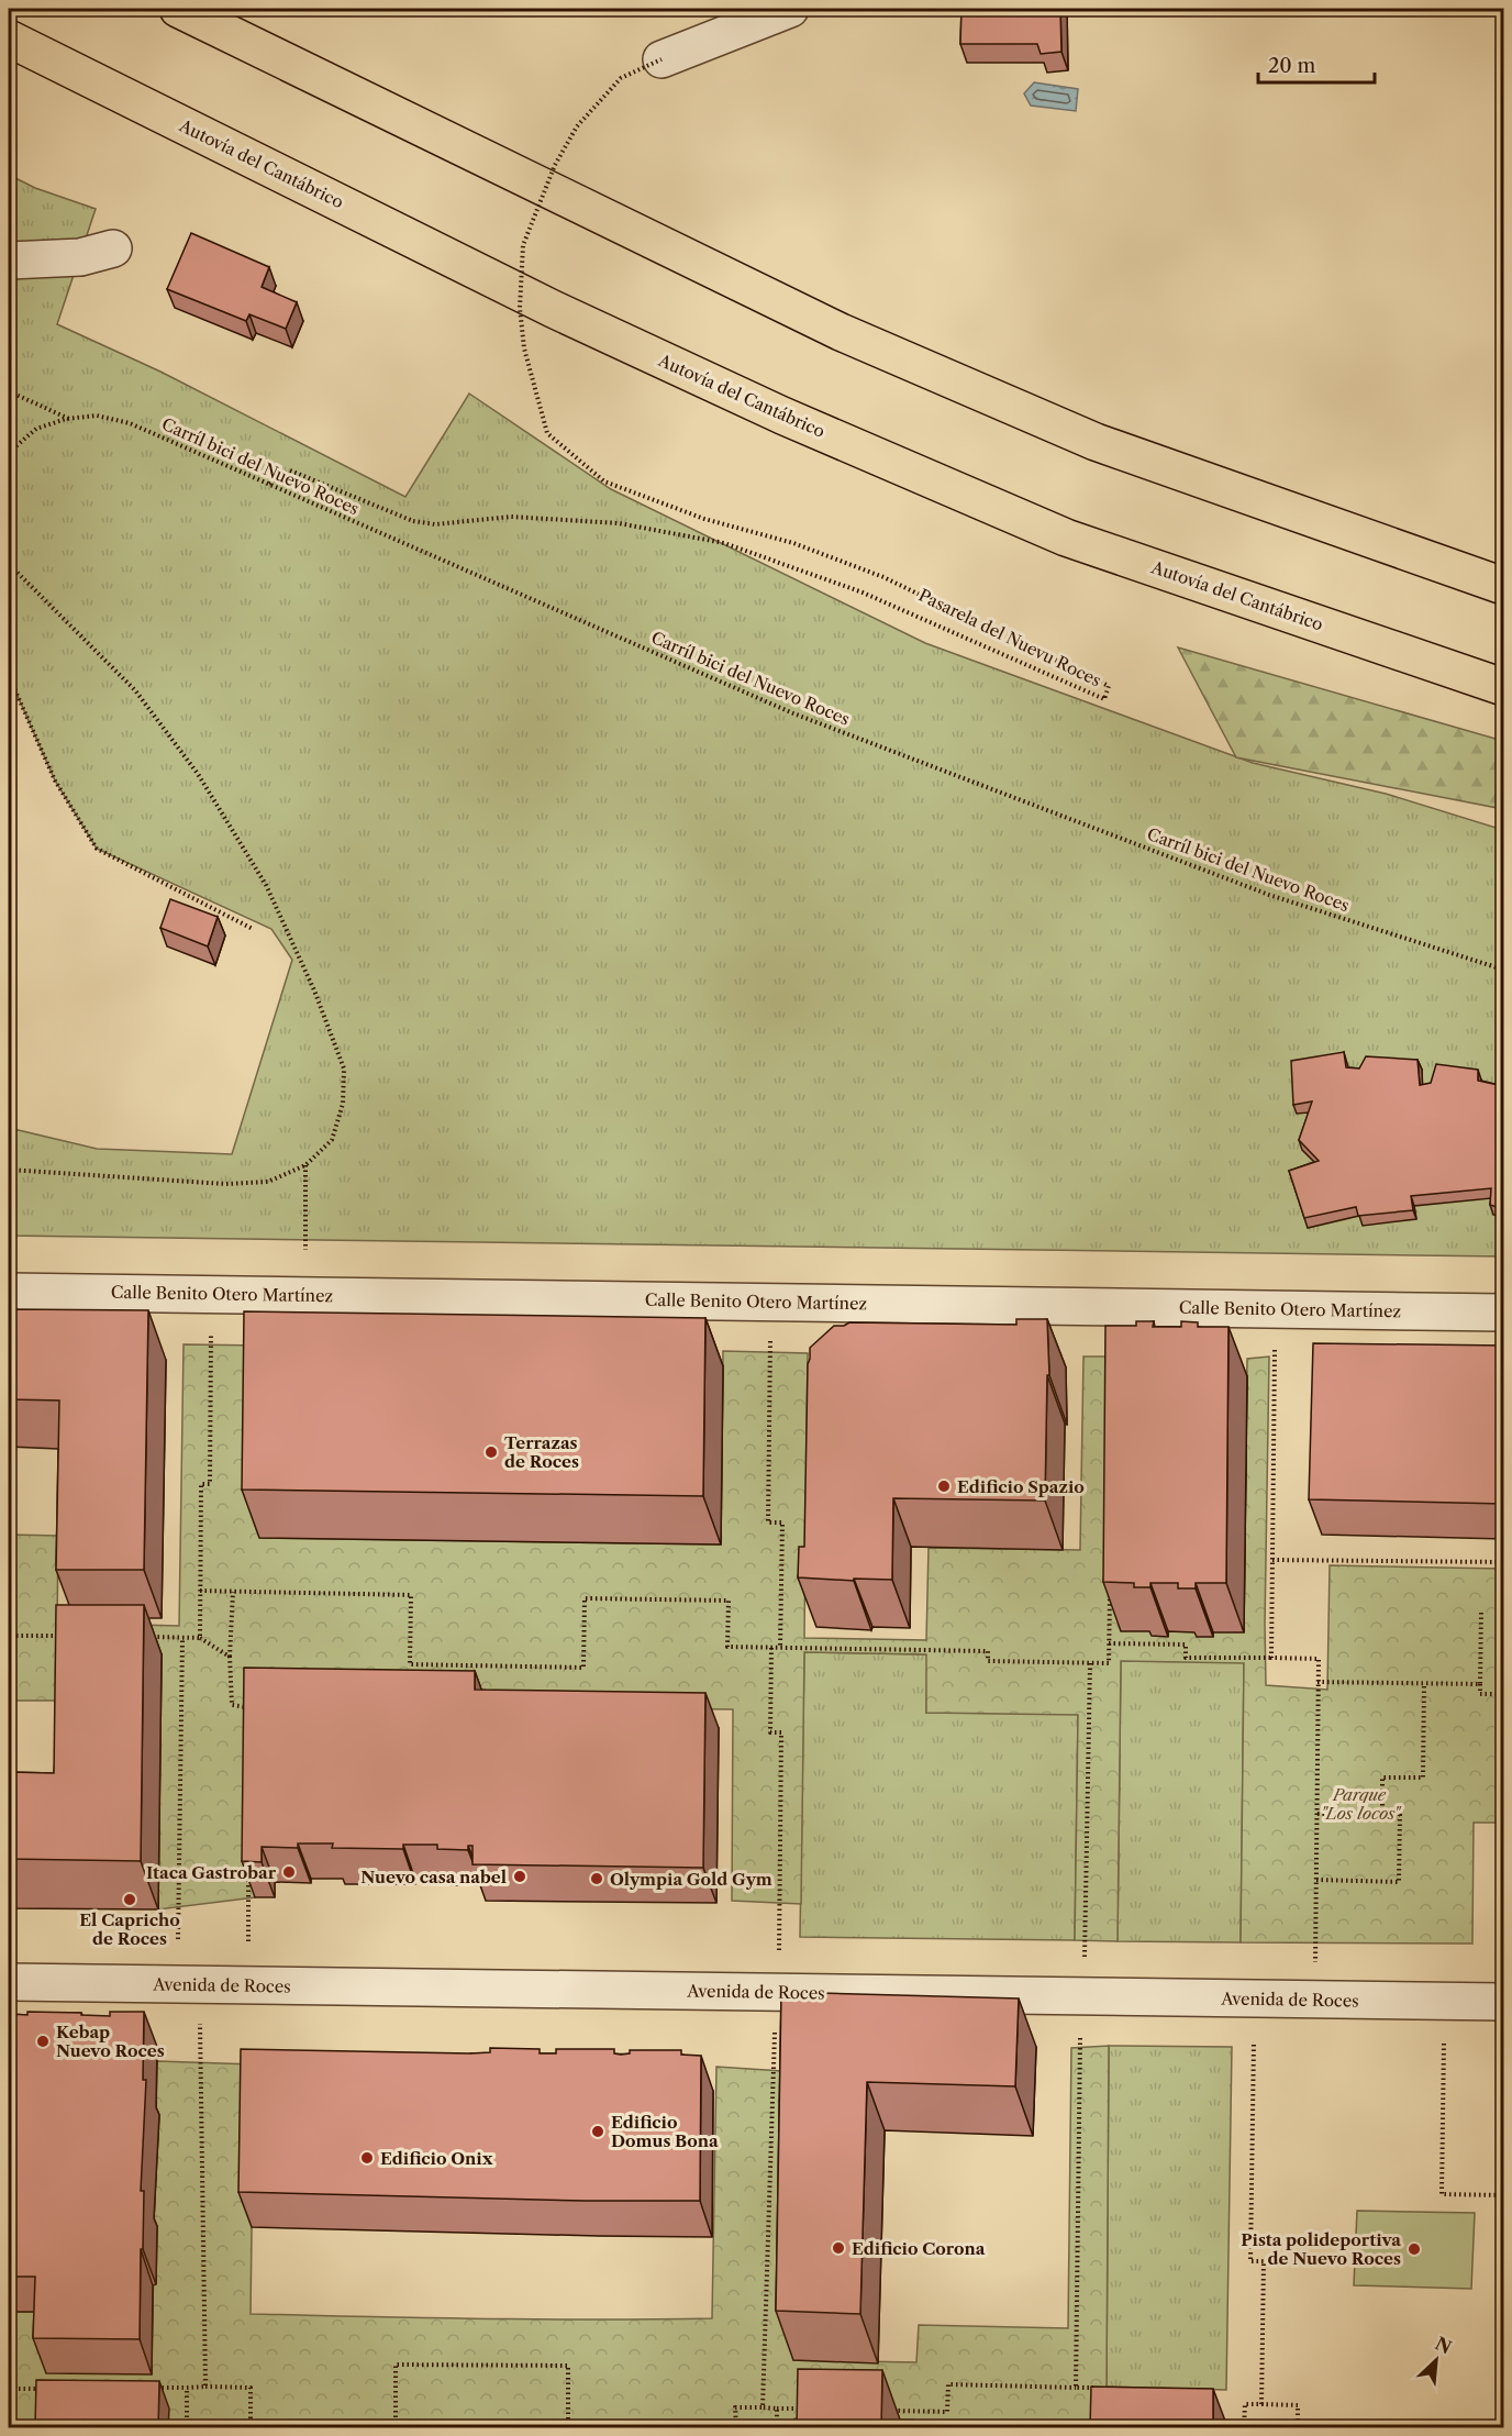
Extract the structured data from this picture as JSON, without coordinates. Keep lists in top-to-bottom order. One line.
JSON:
{"streets":{"highway":["Autovía del Cantábrico"],"street":["Calle Benito Otero Martínez","Avenida de Roces"],"path":["Carríl bici del Nuevo Roces","Pasarela del Nuevu Roces"]},"crossings":[["Carríl bici del Nuevo Roces","Pasarela del Nuevu Roces"]],"parks":["Parque \"Los locos\""],"places":["Terrazas de Roces","Edificio Spazio","Itaca Gastrobar","Nuevo casa nabel","Olympia Gold Gym","El Capricho de Roces","Kebap Nuevo Roces","Edificio Domus Bona","Edificio Onix","Edificio Corona","Pista polideportiva de Nuevo Roces"],"scale_bar":"20 m","north":"top right"}
